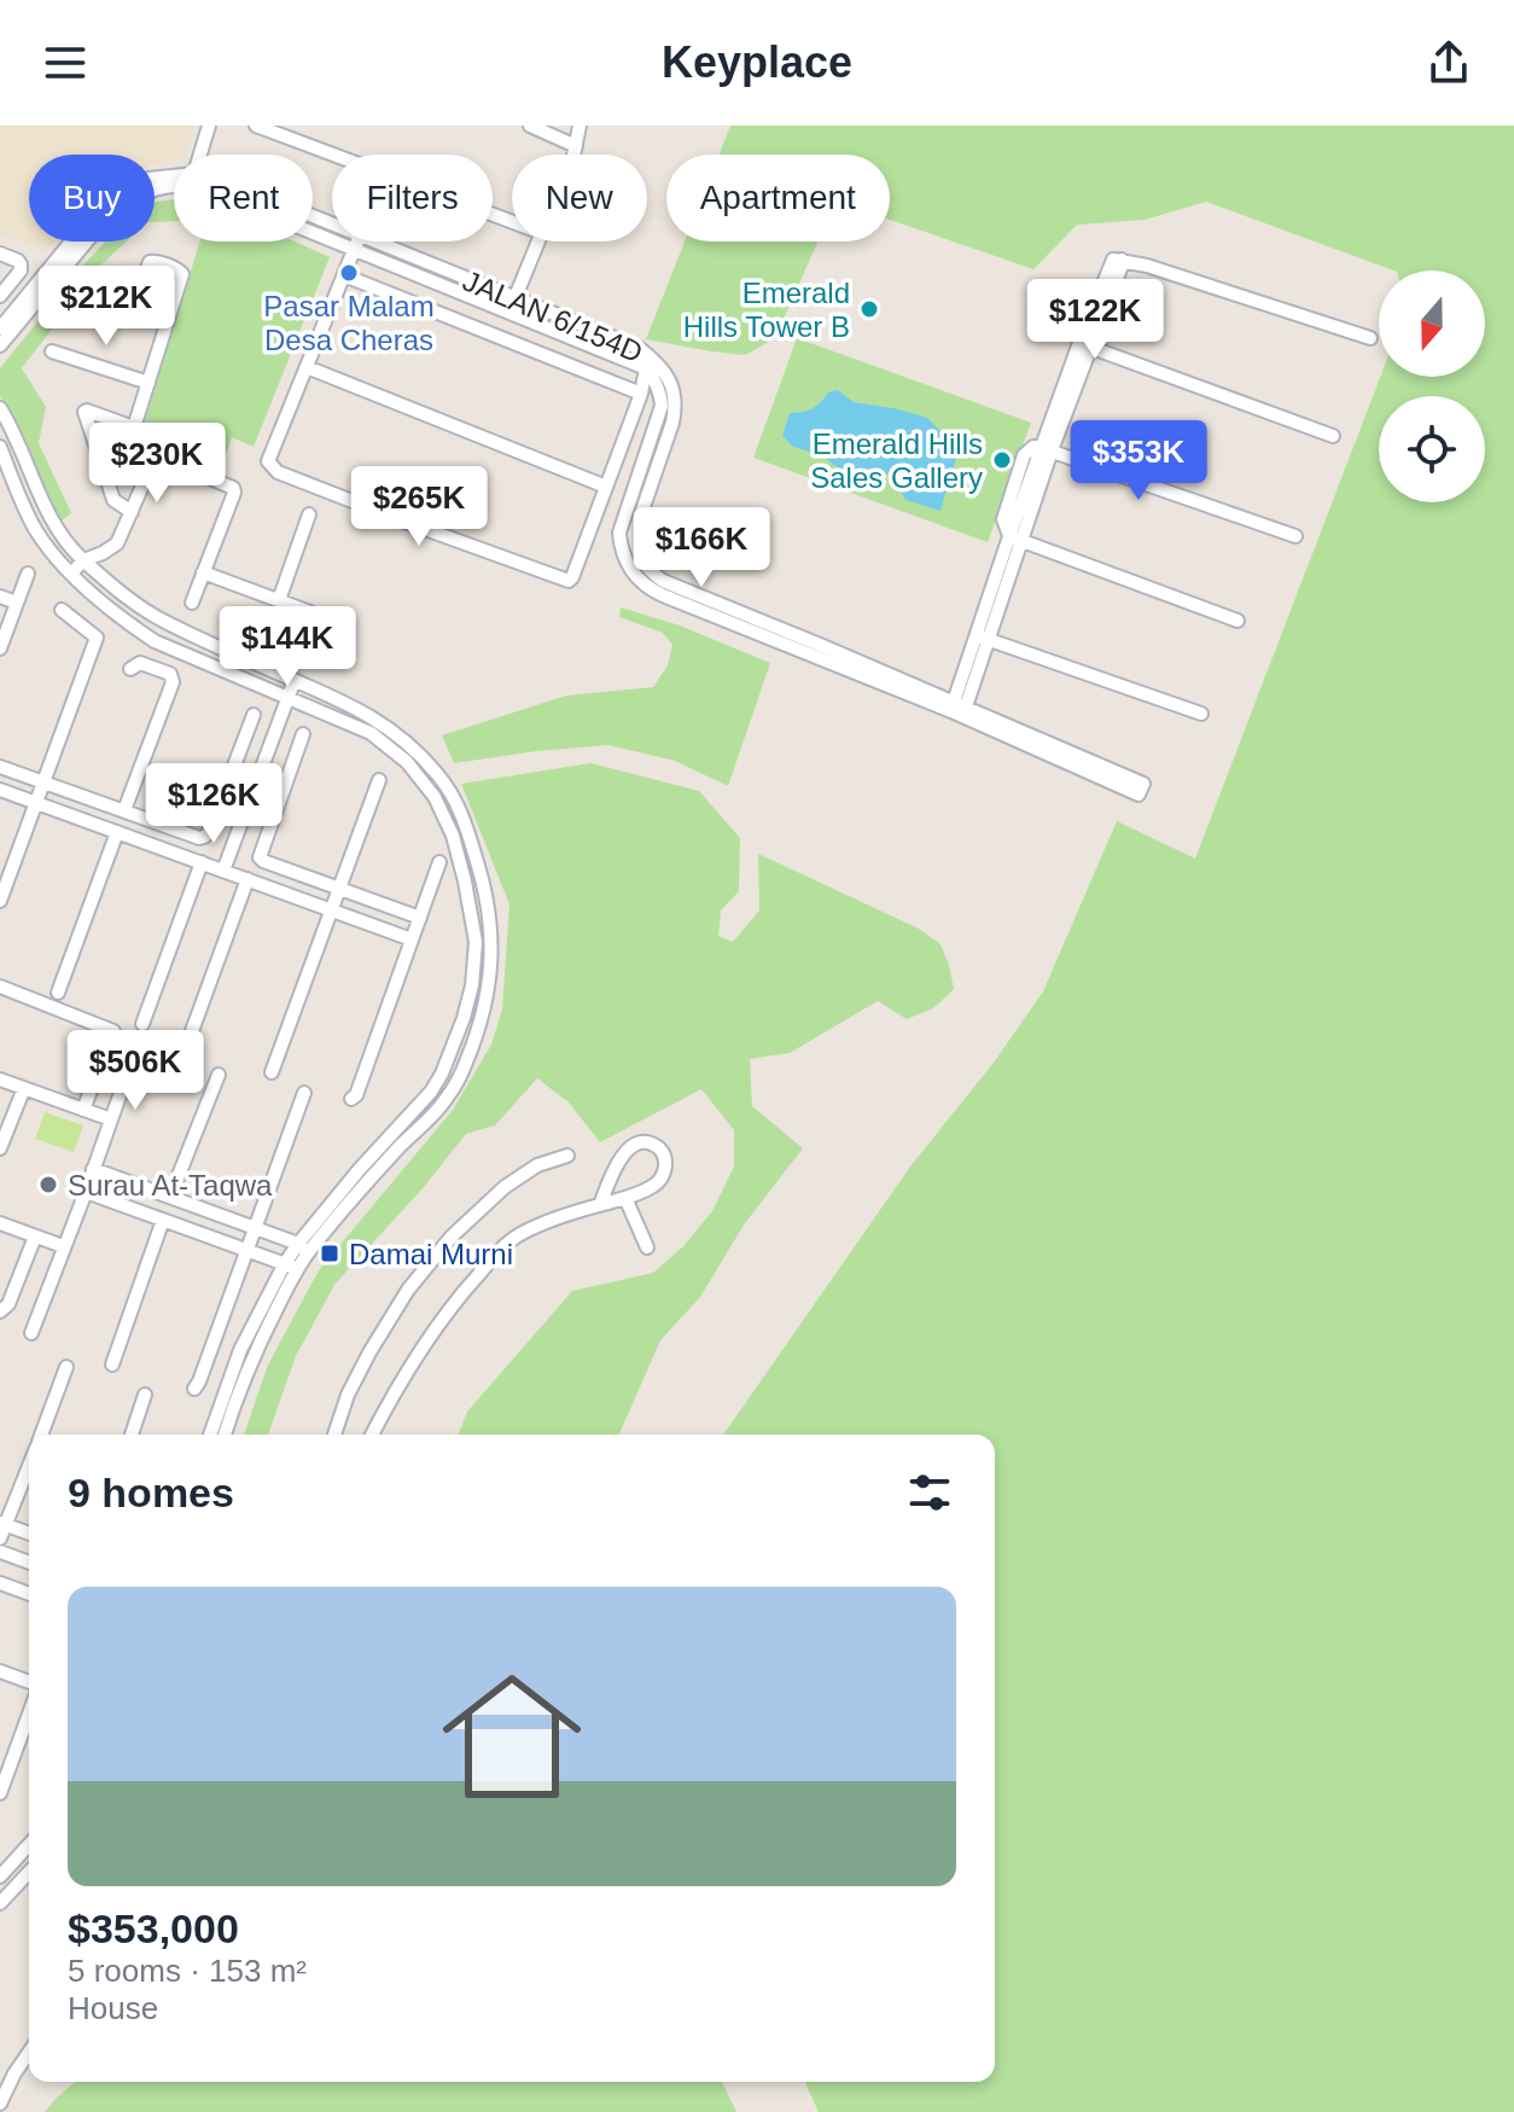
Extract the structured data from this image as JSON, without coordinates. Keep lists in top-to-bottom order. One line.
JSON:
{"streets":{"street":["JALAN 6/154D"]},"places":{"other":["Pasar Malam Desa Cheras","Emerald Hills Tower B","Emerald Hills Sales Gallery","Surau At-Taqwa"],"transit":["Damai Murni"]},"north":"bottom","page":{"header":"Keyplace","chip":["Buy","Rent","Filters","New","Apartment"],"price":["$212K","$122K","$353K","$230K","$265K","$166K","$144K","$126K","$506K"],"heading":"9 homes","list":[{"name":"$353,000","note":"5 rooms · 153 m² · House"}]}}
